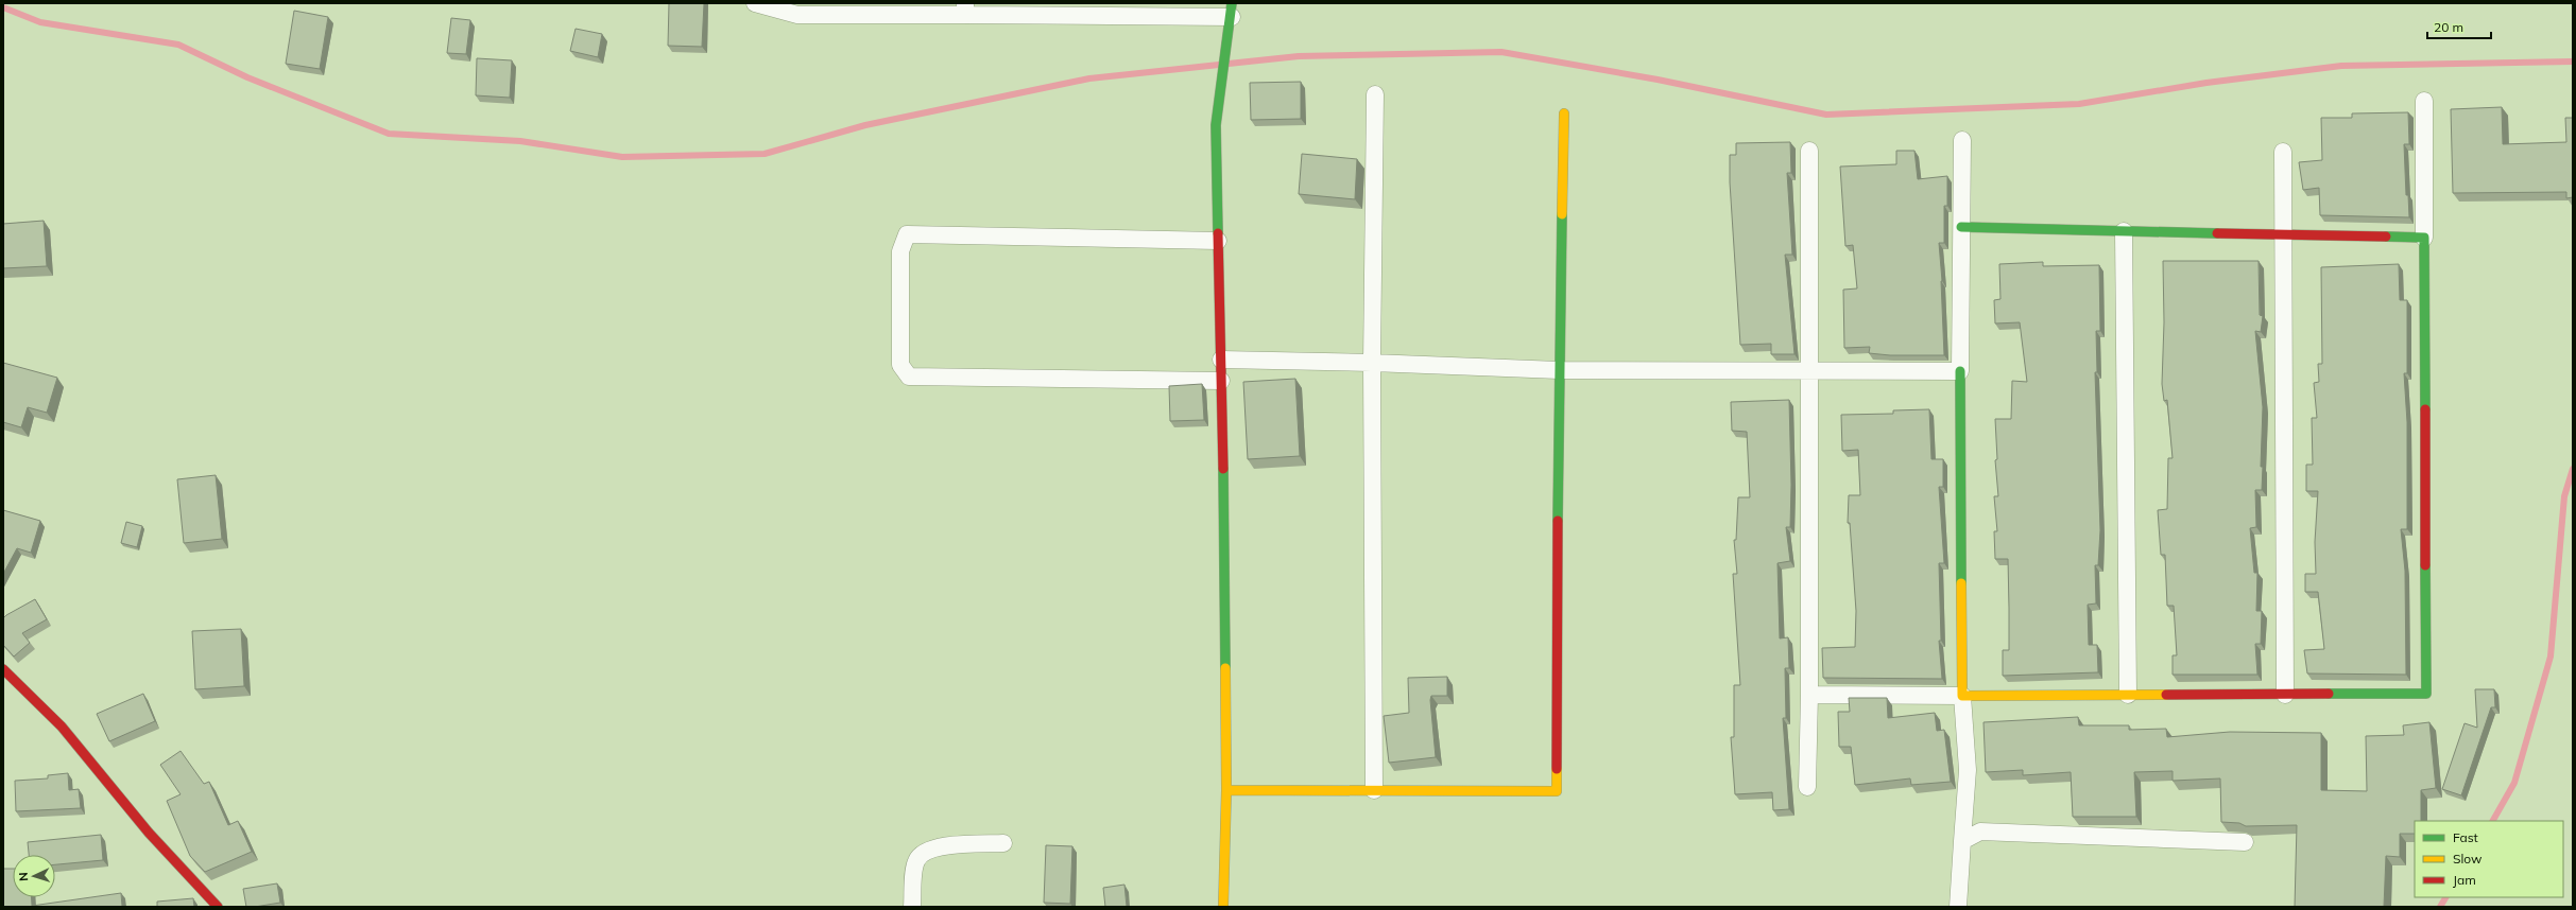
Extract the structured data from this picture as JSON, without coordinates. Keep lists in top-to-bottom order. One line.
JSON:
{"legend":["Fast","Slow","Jam"],"scale_bar":"20 m","north":"left"}
